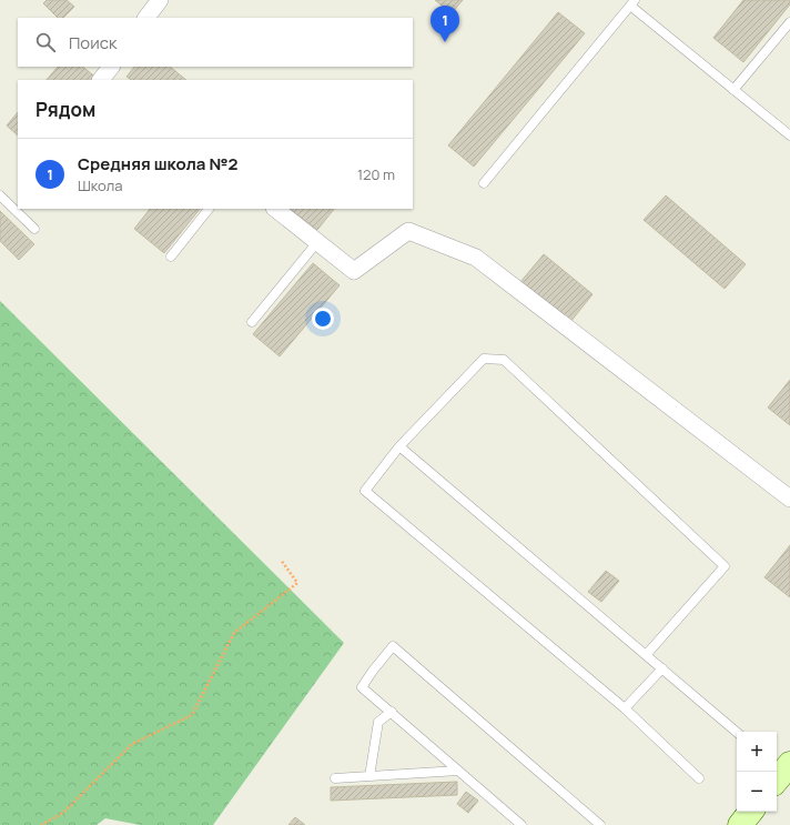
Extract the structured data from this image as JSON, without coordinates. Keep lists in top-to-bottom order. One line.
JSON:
{"page":{"pins":"1","search":"Поиск","heading":"Рядом","list":[{"mark":"1","name":"Средняя школа №2","note":"Школа","value":"120 m"}],"map_buttons":["+","−"]}}
